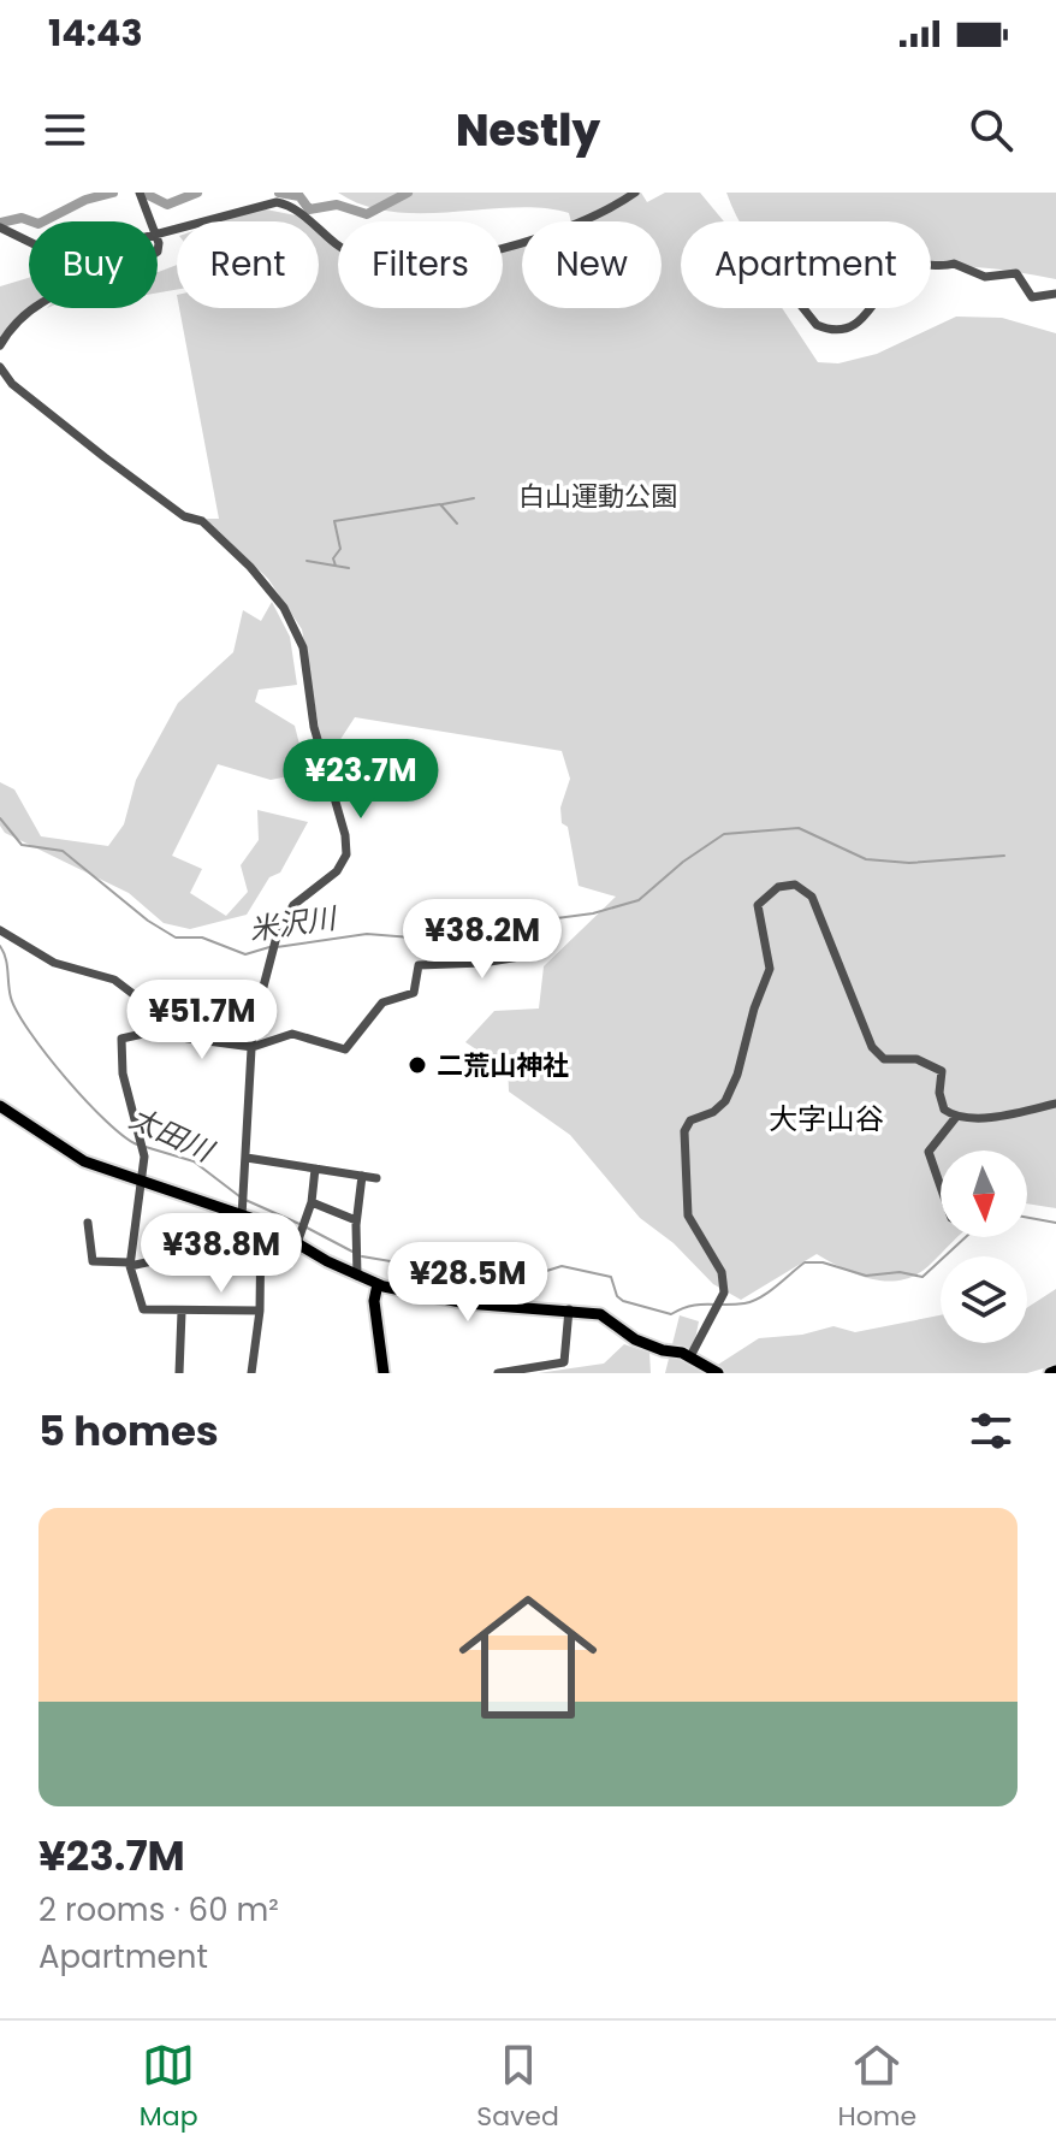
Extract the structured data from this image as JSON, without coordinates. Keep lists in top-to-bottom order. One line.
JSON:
{"districts":["大字山谷"],"water":["米沢川","太田川"],"parks":["白山運動公園"],"places":["二荒山神社"],"north":"bottom","page":{"status":"14:43","header":"Nestly","chip":["Buy","Rent","Filters","New","Apartment"],"price":["¥23.7M","¥38.2M","¥51.7M","¥38.8M","¥28.5M"],"heading":"5 homes","list":[{"name":"¥23.7M","note":"2 rooms · 60 m² · Apartment"}],"tabs":["Map","Saved","Home"]}}
